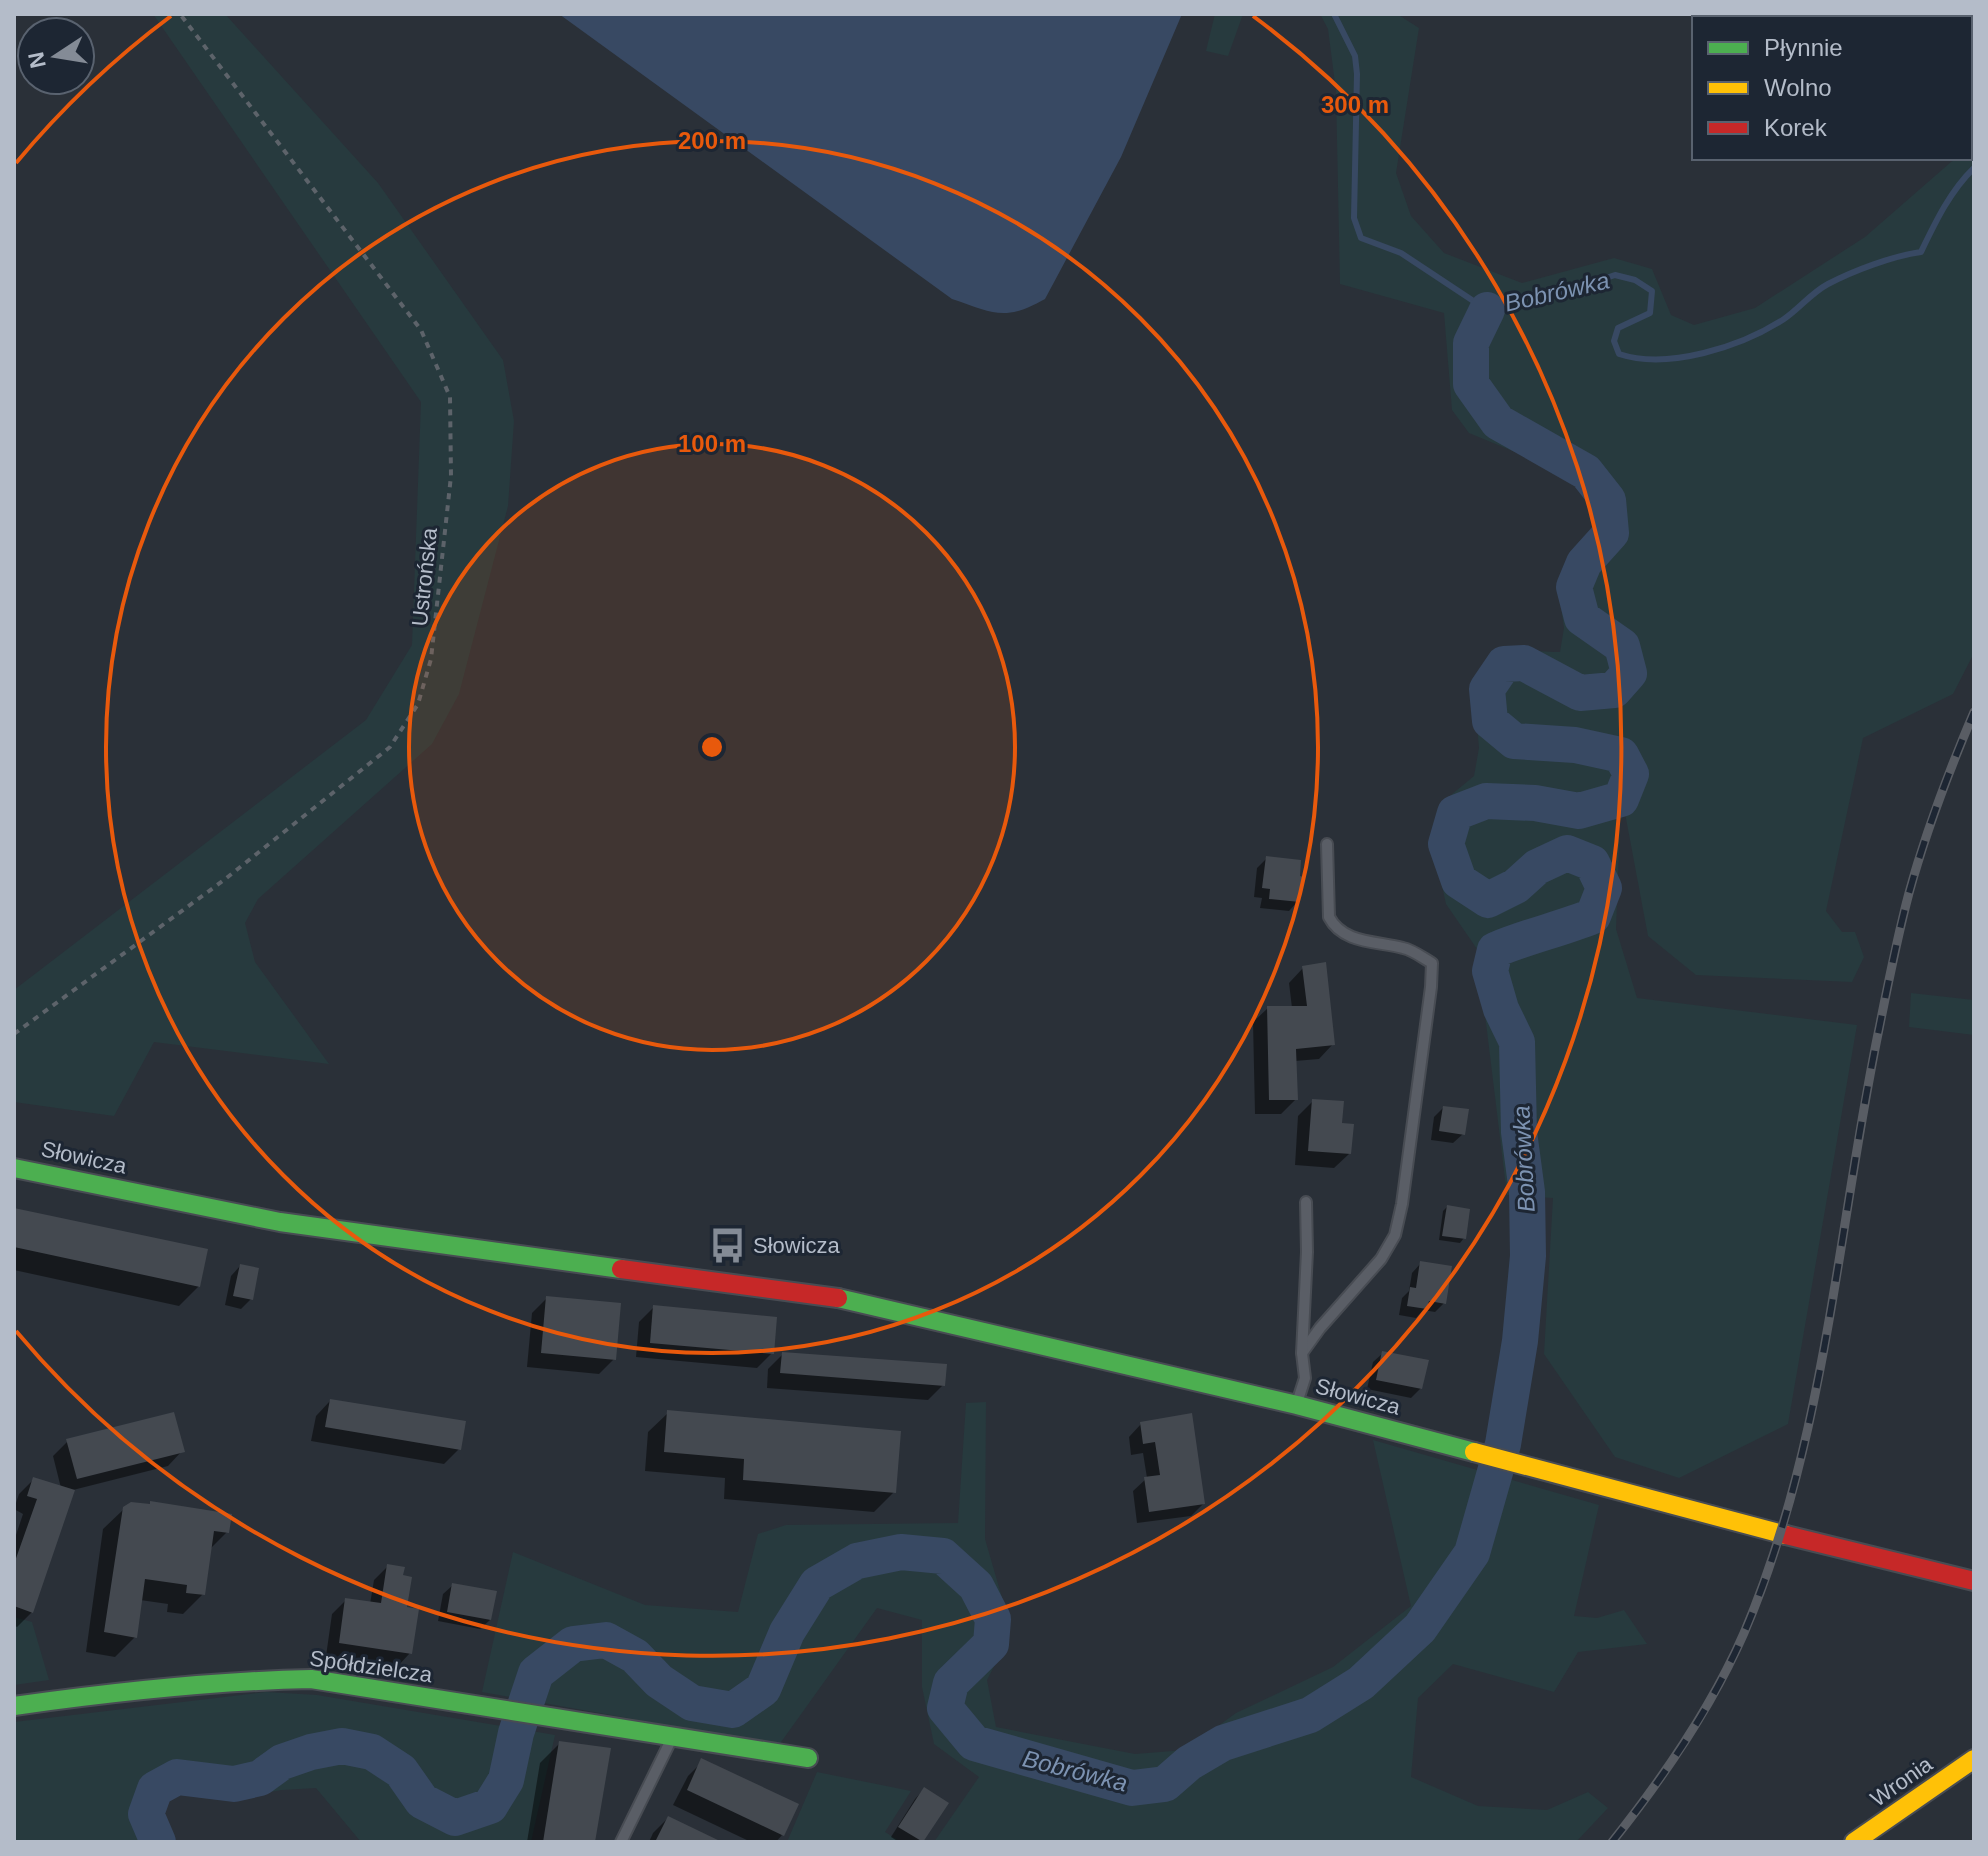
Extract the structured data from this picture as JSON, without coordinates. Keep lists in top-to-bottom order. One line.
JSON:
{"streets":{"street":["Słowicza","Spółdzielcza","Wronia"],"path":["Ustrońska"]},"water":["Bobrówka"],"places":{"bus stop":["Słowicza"]},"legend":["Płynnie","Wolno","Korek"],"north":"left","rings":["300 m","200 m","100 m"]}
